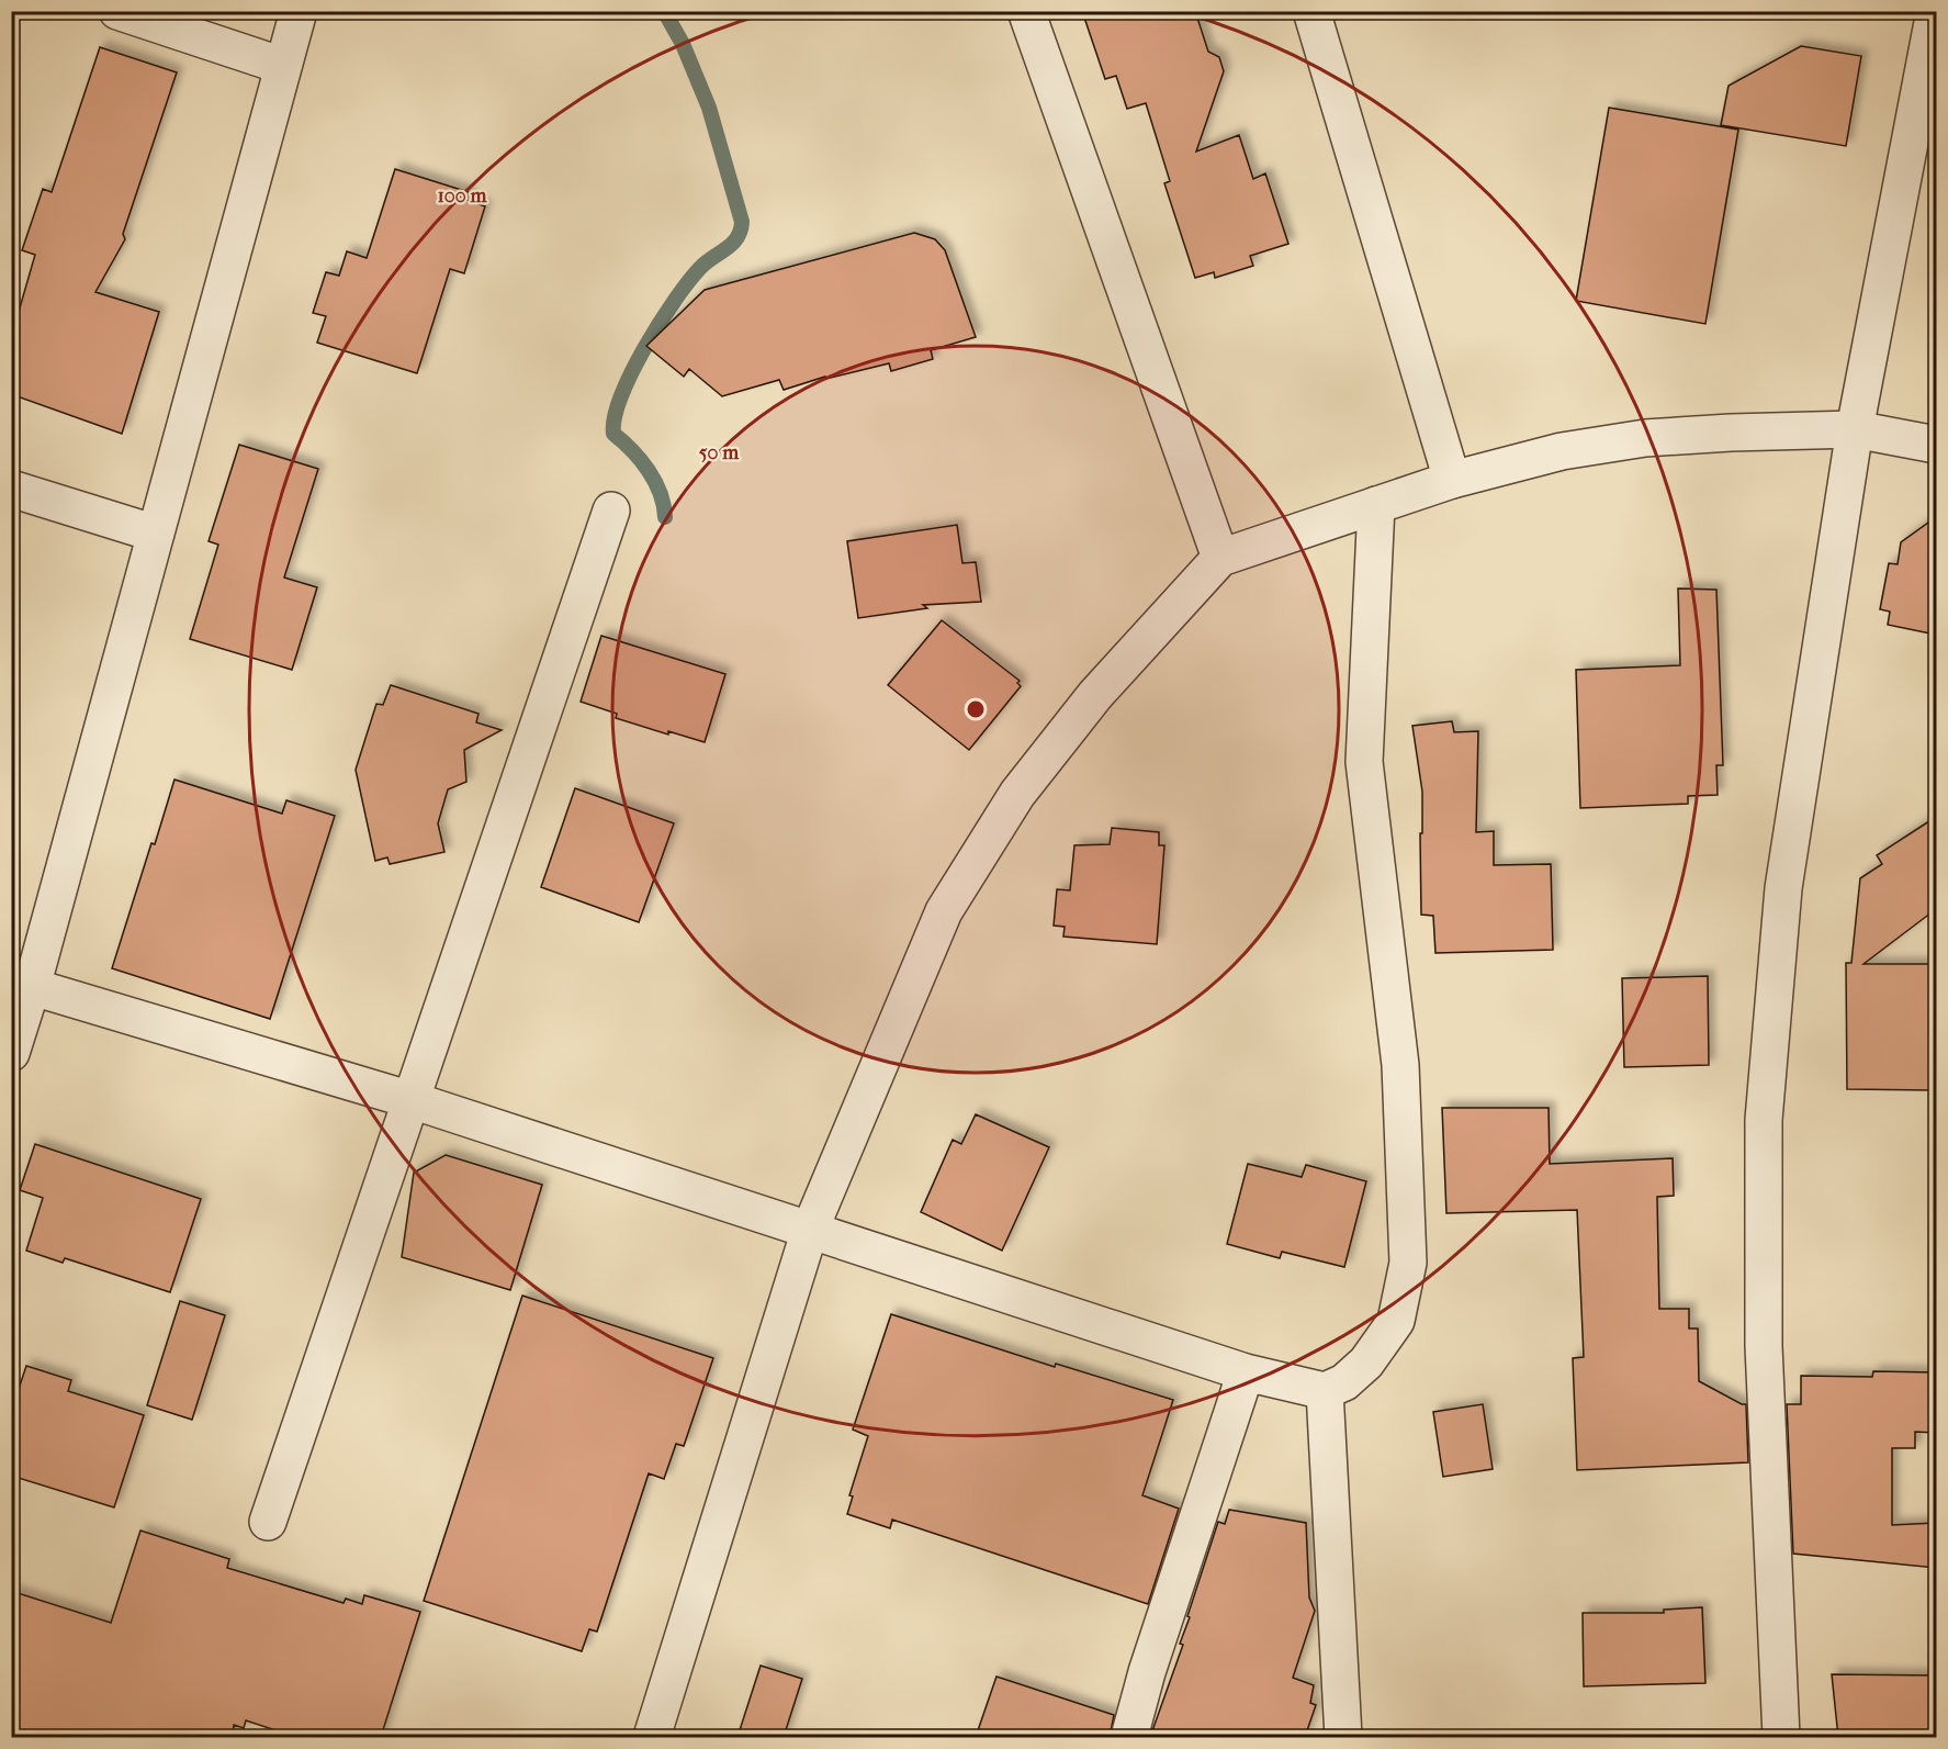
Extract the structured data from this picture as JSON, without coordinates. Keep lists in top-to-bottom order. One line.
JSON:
{"rings":["100 m","50 m"]}
